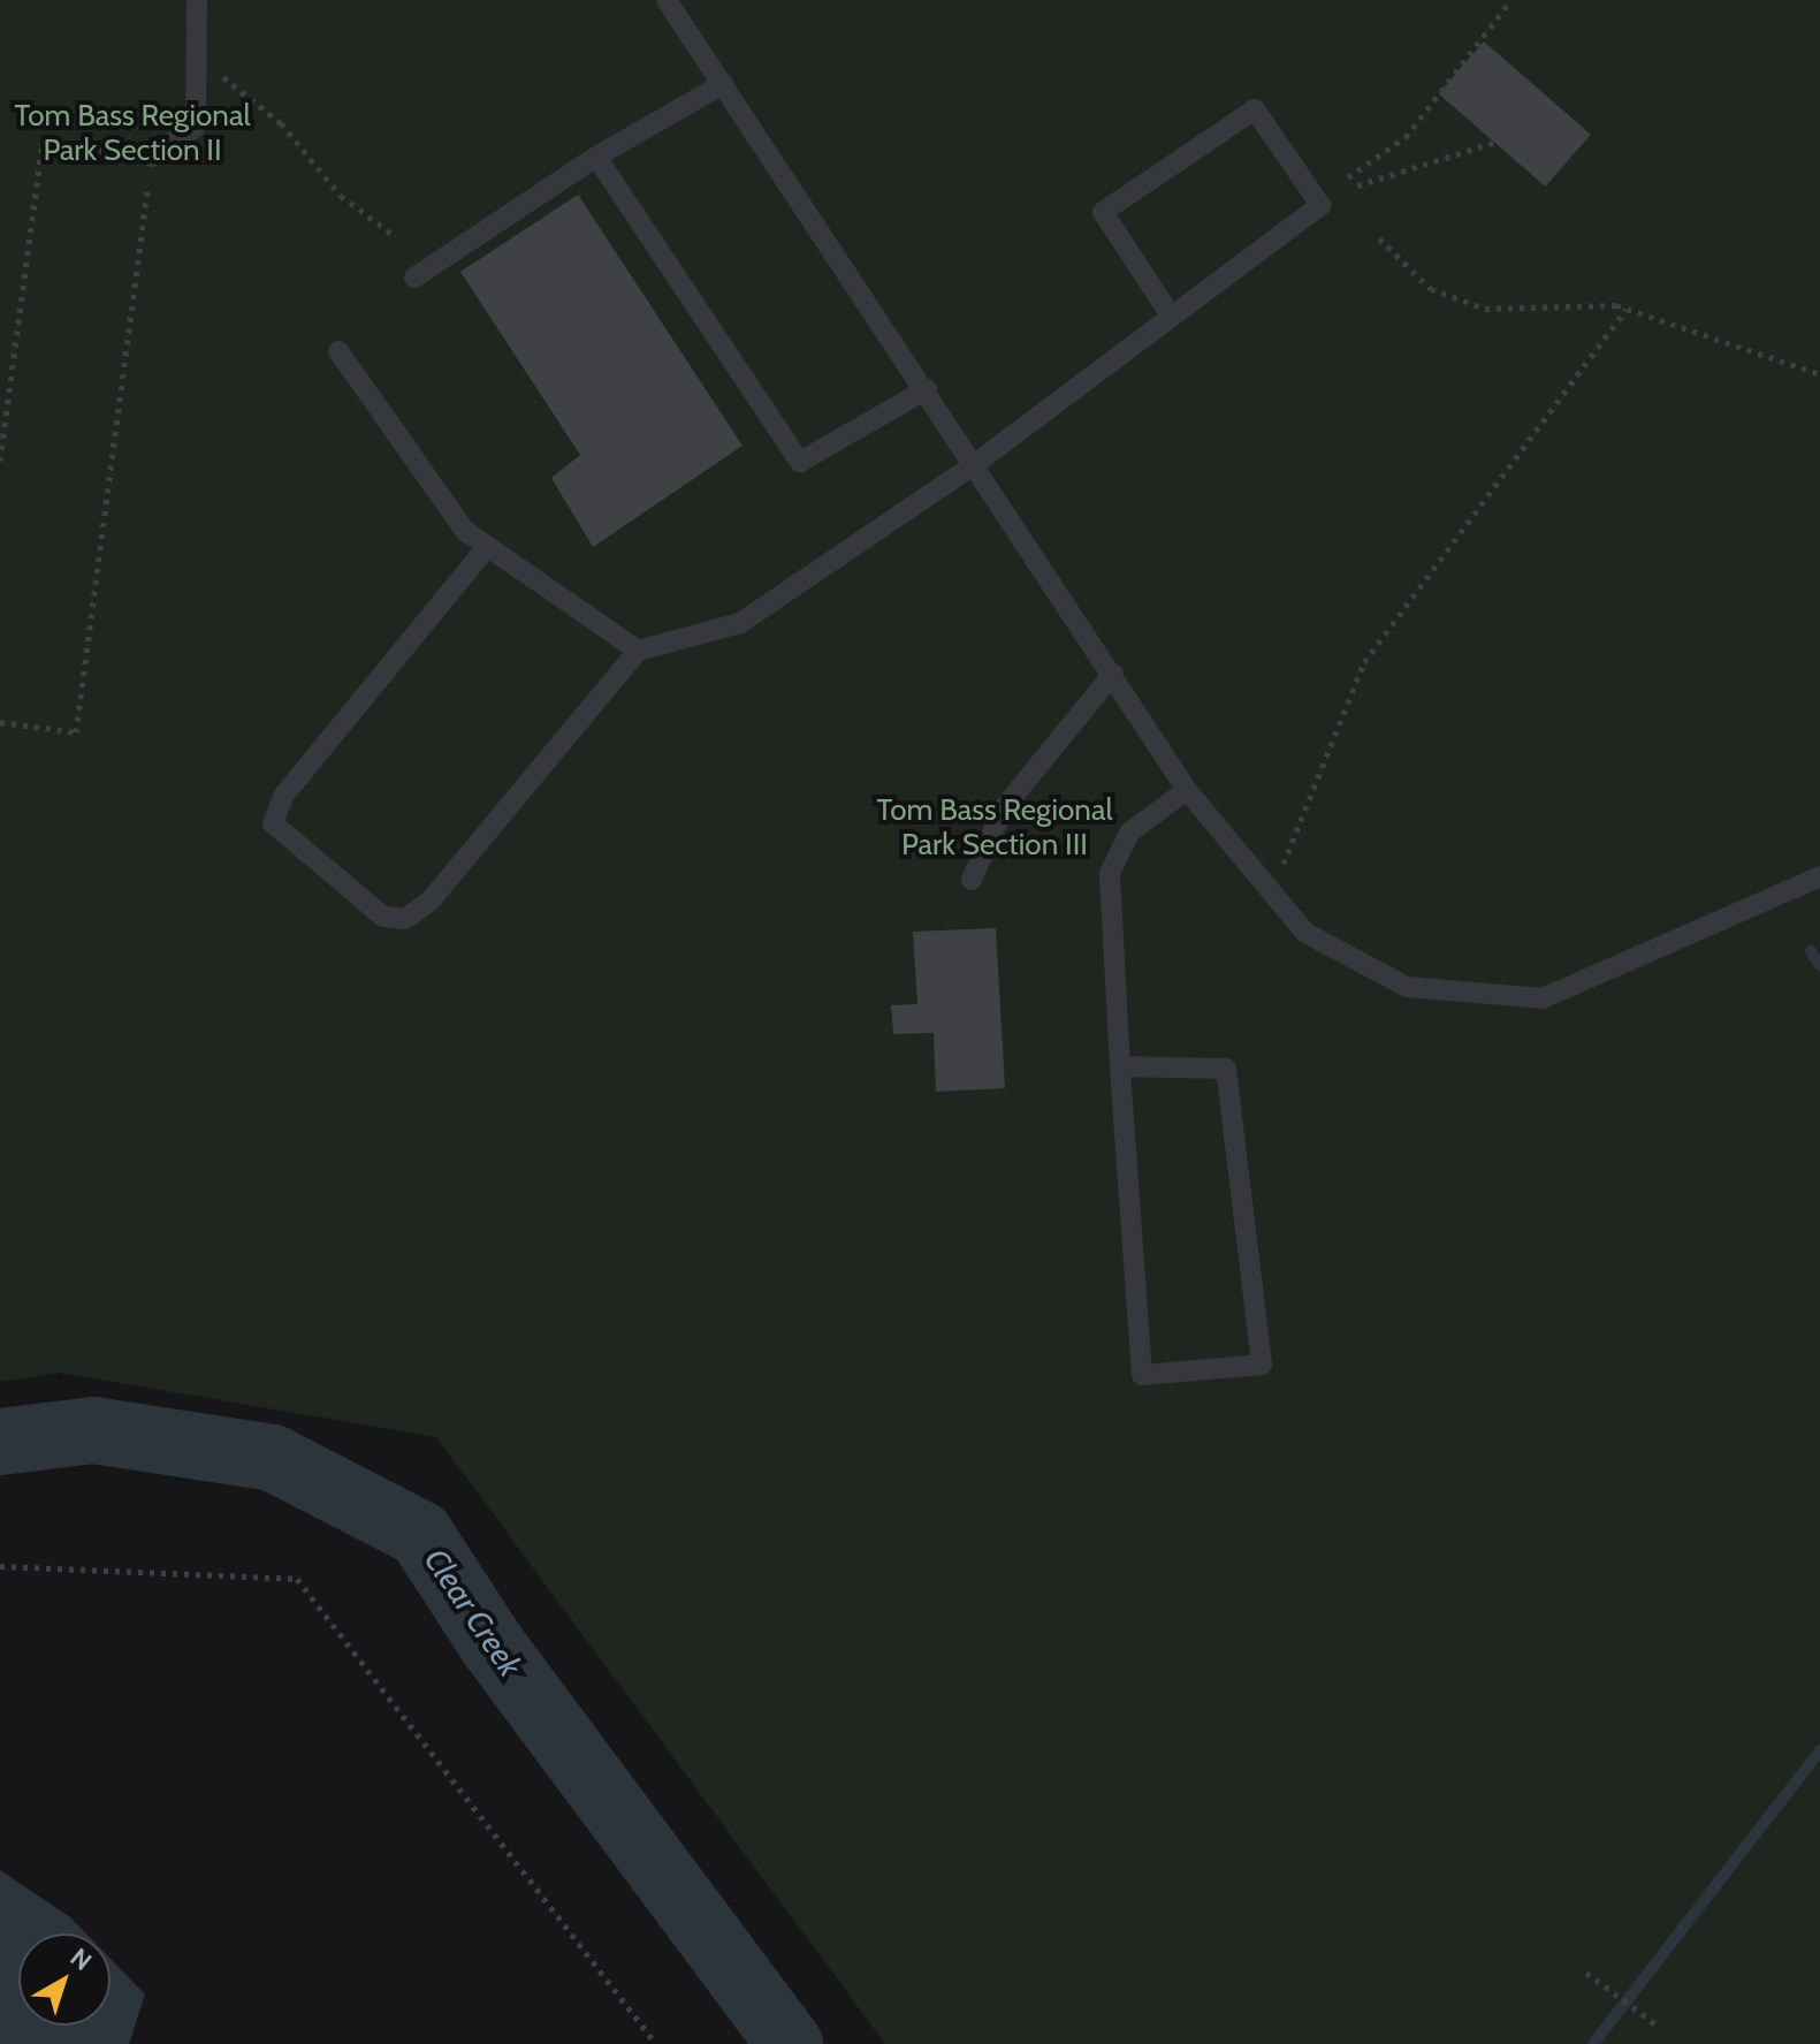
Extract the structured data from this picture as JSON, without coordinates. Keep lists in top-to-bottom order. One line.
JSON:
{"water":["Clear Creek"],"parks":["Tom Bass Regional Park Section II","Tom Bass Regional Park Section III"],"north":"top right"}
